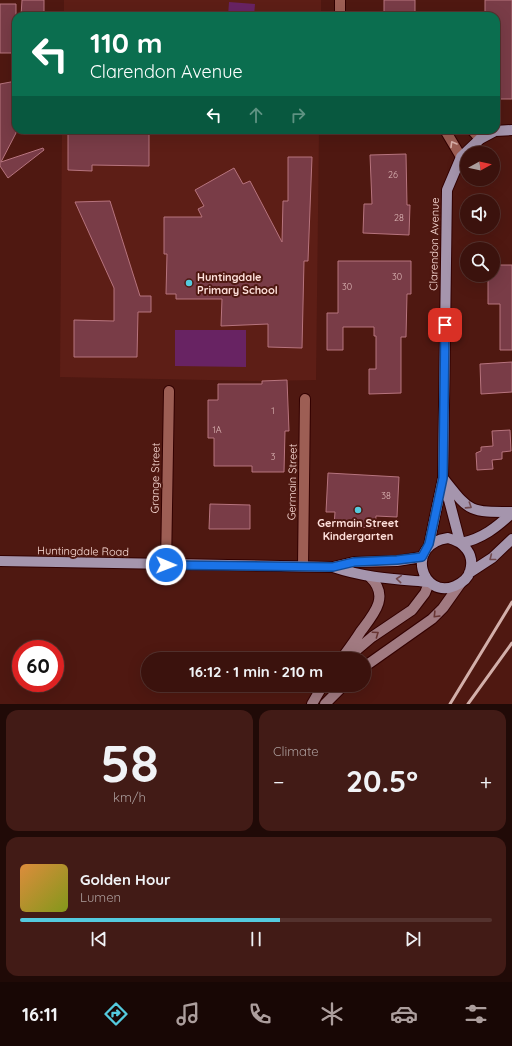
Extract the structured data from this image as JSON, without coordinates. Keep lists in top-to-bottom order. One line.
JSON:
{"streets":{"main road":["Clarendon Avenue","Huntingdale Road"],"street":["Grange Street","Germain Street"]},"crossings":[["Clarendon Avenue","Huntingdale Road"],["Grange Street","Huntingdale Road"],["Germain Street","Huntingdale Road"]],"places":["Huntingdale Primary School","Germain Street Kindergarten"],"house_numbers":["26","28","30","30","1","1A","3","38"],"north":"right","page":{"turn":["110 m","Clarendon Avenue"],"limit":"60","trip":"16:12 · 1 min · 210 m","tile":[["58","km/h"],"Climate"],"heat":["−","20.5°","+"],"song":["Golden Hour","Lumen"],"tabs":"16:11"}}
